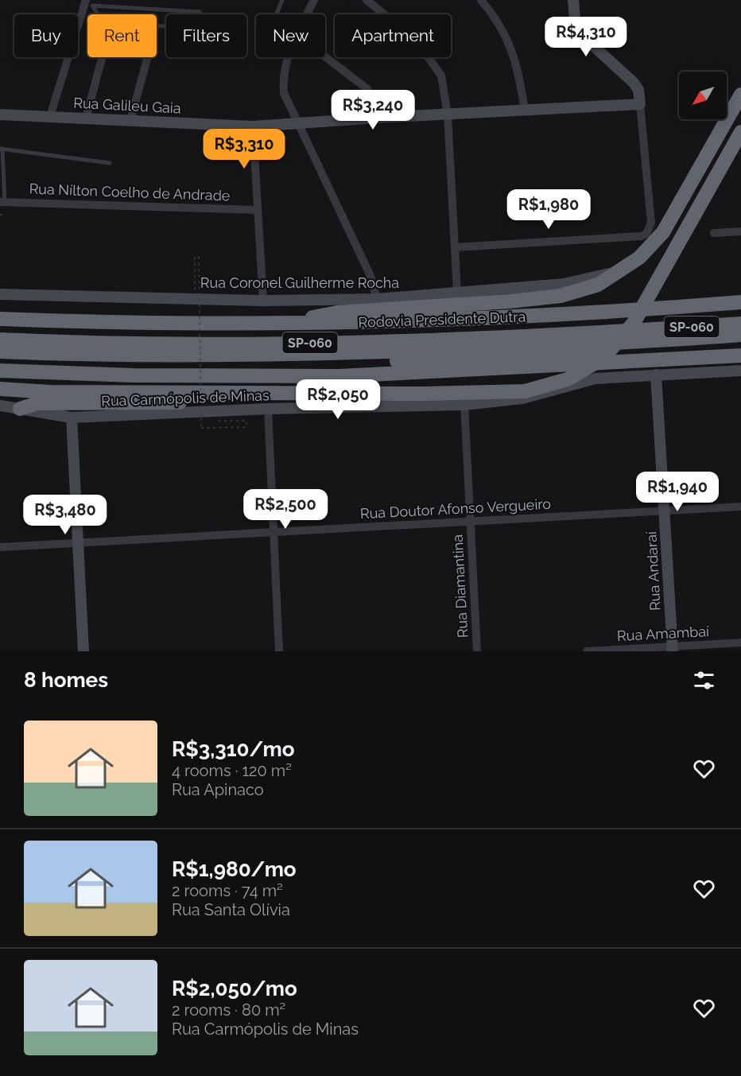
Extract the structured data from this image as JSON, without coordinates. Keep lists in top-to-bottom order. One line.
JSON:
{"streets":{"highway":["Rodovia Presidente Dutra","SP-060"],"main road":["Rua Galileu Gaia","Rua Coronel Guilherme Rocha","Rua Carmópolis de Minas","Rua Andaraí"],"street":["Rua Nílton Coelho de Andrade","Rua Doutor Afonso Vergueiro","Rua Diamantina","Rua Amambaí"]},"crossings":[["Rua Carmópolis de Minas","Rua Andaraí"],["Rua Carmópolis de Minas","Rua Diamantina"],["Rua Doutor Afonso Vergueiro","Rua Andaraí"],["Rua Doutor Afonso Vergueiro","Rua Diamantina"],["Rua Andaraí","Rua Amambaí"]],"north":"bottom left","page":{"chip":["Buy","Rent","Filters","New","Apartment"],"price":["R$4,310","R$3,240","R$3,310","R$1,980","R$2,050","R$1,940","R$2,500","R$3,480"],"heading":"8 homes","list":[{"name":"R$3,310/mo","note":"4 rooms · 120 m² · Rua Apinaco"},{"name":"R$1,980/mo","note":"2 rooms · 74 m² · Rua Santa Olívia"},{"name":"R$2,050/mo","note":"2 rooms · 80 m² · Rua Carmópolis de Minas"}]}}
